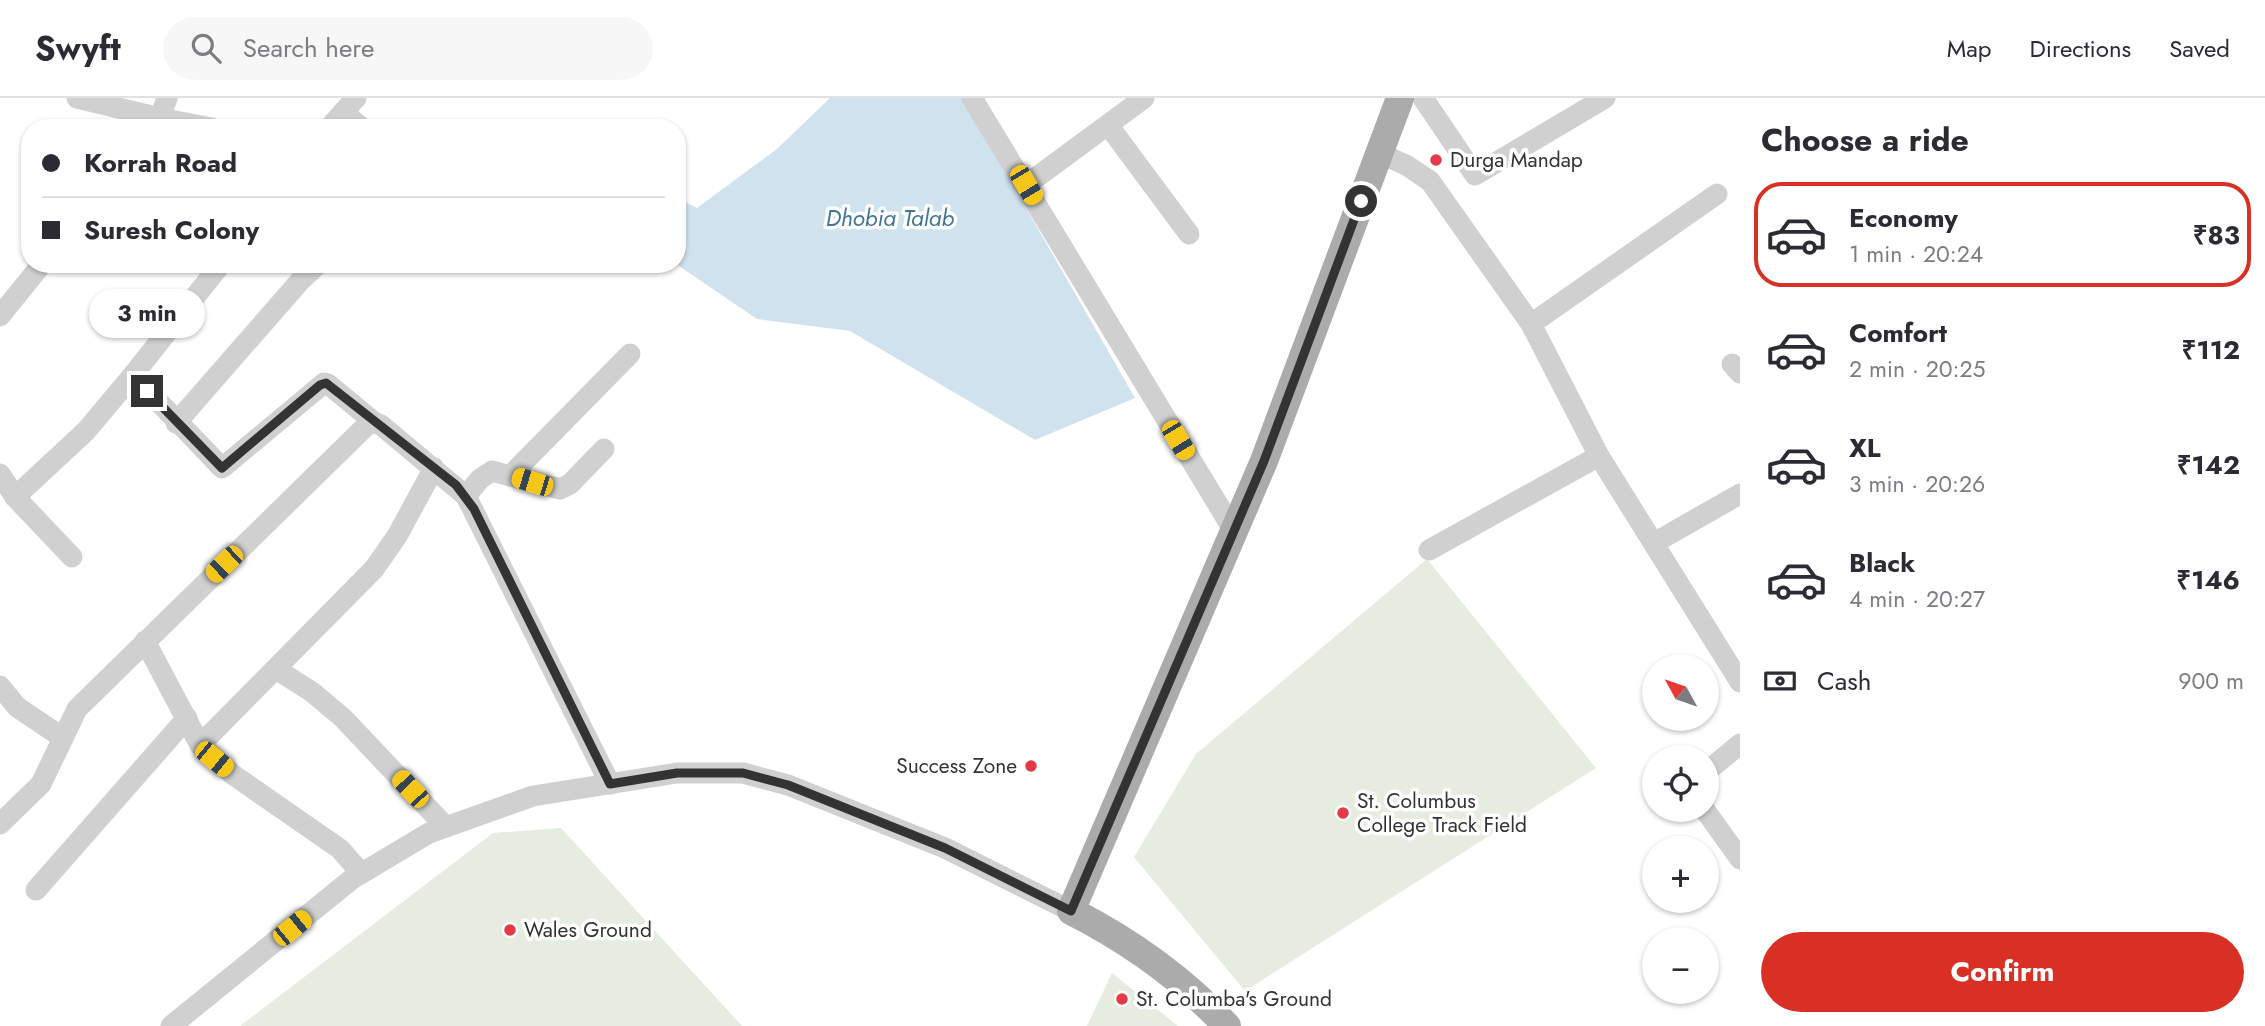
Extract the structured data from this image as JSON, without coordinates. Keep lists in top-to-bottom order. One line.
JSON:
{"water":["Dhobia Talab"],"places":["Durga Mandap","Success Zone","St. Columbus College Track Field","Wales Ground","St. Columba's Ground"],"north":"top left","page":{"header":"Swyft","search":"Search here","nav":["Map","Directions","Saved"],"heading":"Choose a ride","banner":["Korrah Road","Suresh Colony"],"list":[{"name":"Economy","note":"1 min · 20:24","value":"₹83"},{"name":"Comfort","note":"2 min · 20:25","value":"₹112"},{"name":"XL","note":"3 min · 20:26","value":"₹142"},{"name":"Black","note":"4 min · 20:27","value":"₹146"}],"bubble":"3 min","pay":["Cash","900 m"],"map_buttons":["+","−"],"buttons":"Confirm"}}
